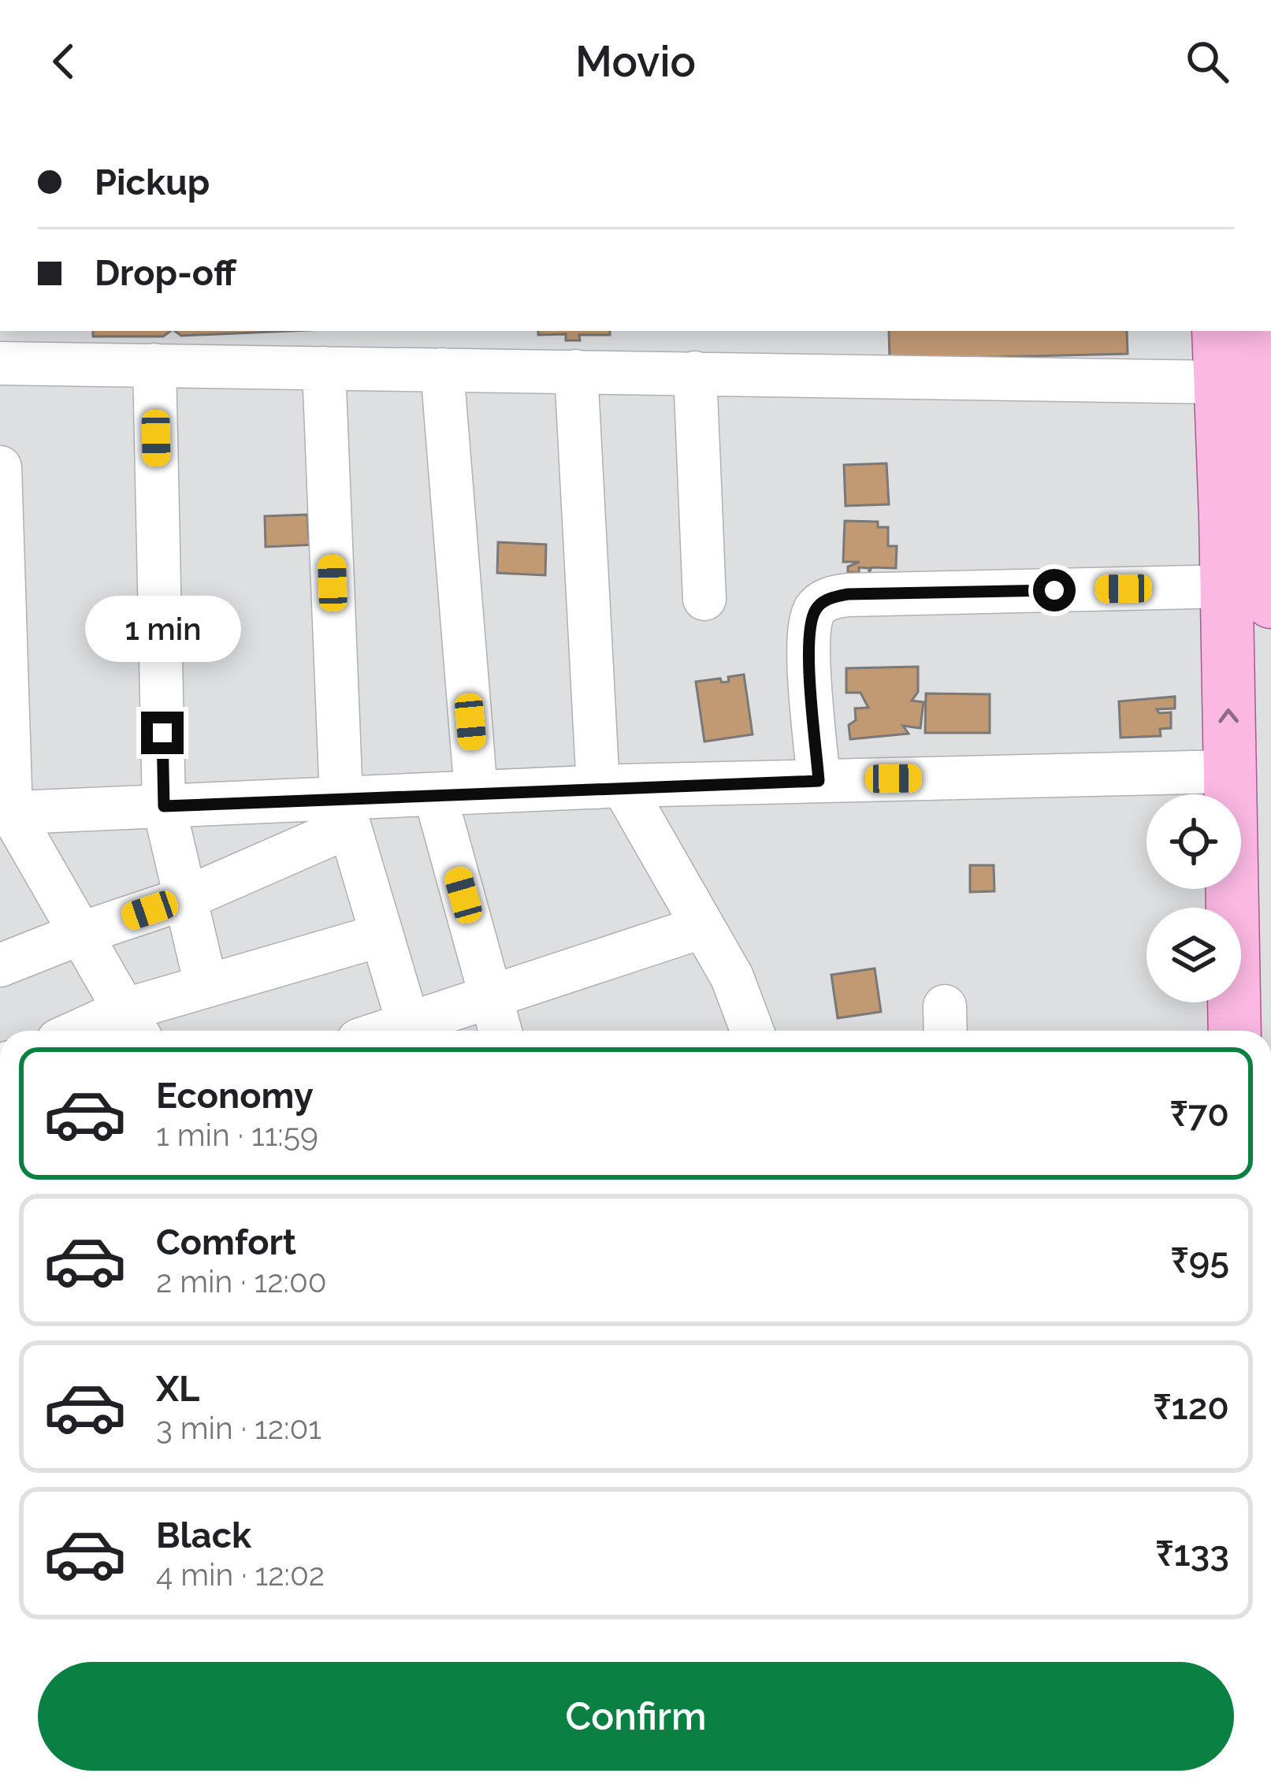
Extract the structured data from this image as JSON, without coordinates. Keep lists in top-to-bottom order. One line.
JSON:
{"page":{"header":"Movio","banner":["Pickup","Drop-off"],"bubble":"1 min","list":[{"name":"Economy","note":"1 min · 11:59","value":"₹70"},{"name":"Comfort","note":"2 min · 12:00","value":"₹95"},{"name":"XL","note":"3 min · 12:01","value":"₹120"},{"name":"Black","note":"4 min · 12:02","value":"₹133"}],"buttons":"Confirm"}}
